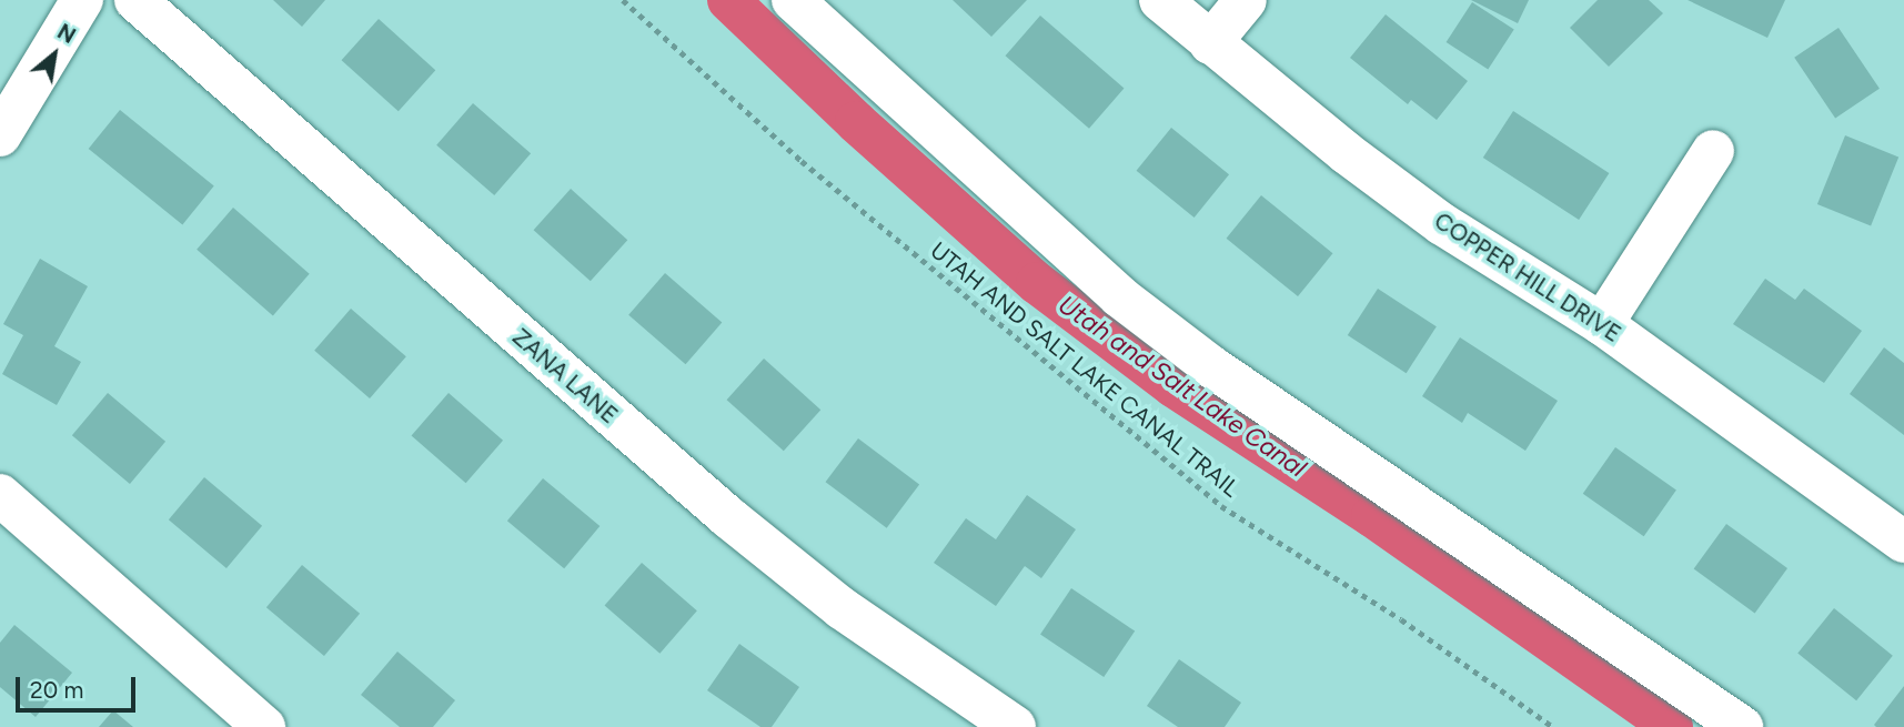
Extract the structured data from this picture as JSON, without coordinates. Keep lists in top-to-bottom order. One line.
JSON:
{"streets":{"street":["COPPER HILL DRIVE","ZANA LANE"],"path":["UTAH AND SALT LAKE CANAL TRAIL"]},"water":["Utah and Salt Lake Canal"],"scale_bar":"20 m","north":"top right"}
